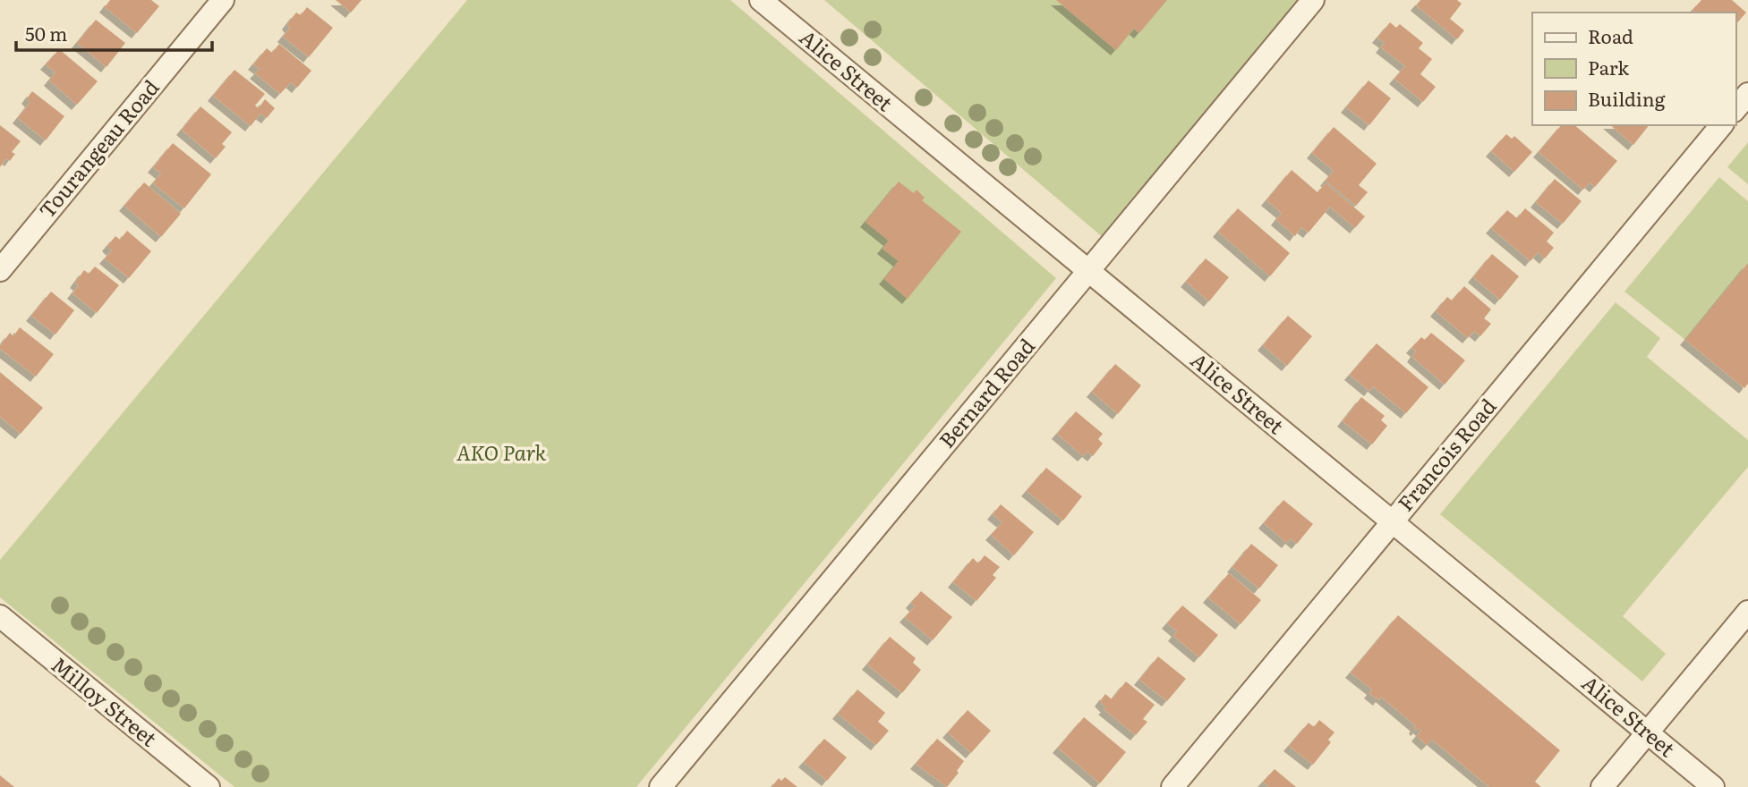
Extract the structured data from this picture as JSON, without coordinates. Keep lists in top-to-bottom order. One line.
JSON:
{"streets":{"street":["Alice Street","Tourangeau Road","Bernard Road","Francois Road","Milloy Street"]},"crossings":[["Alice Street","Bernard Road"],["Alice Street","Francois Road"]],"parks":["AKO Park"],"legend":["Road","Park","Building"],"scale_bar":"50 m"}
